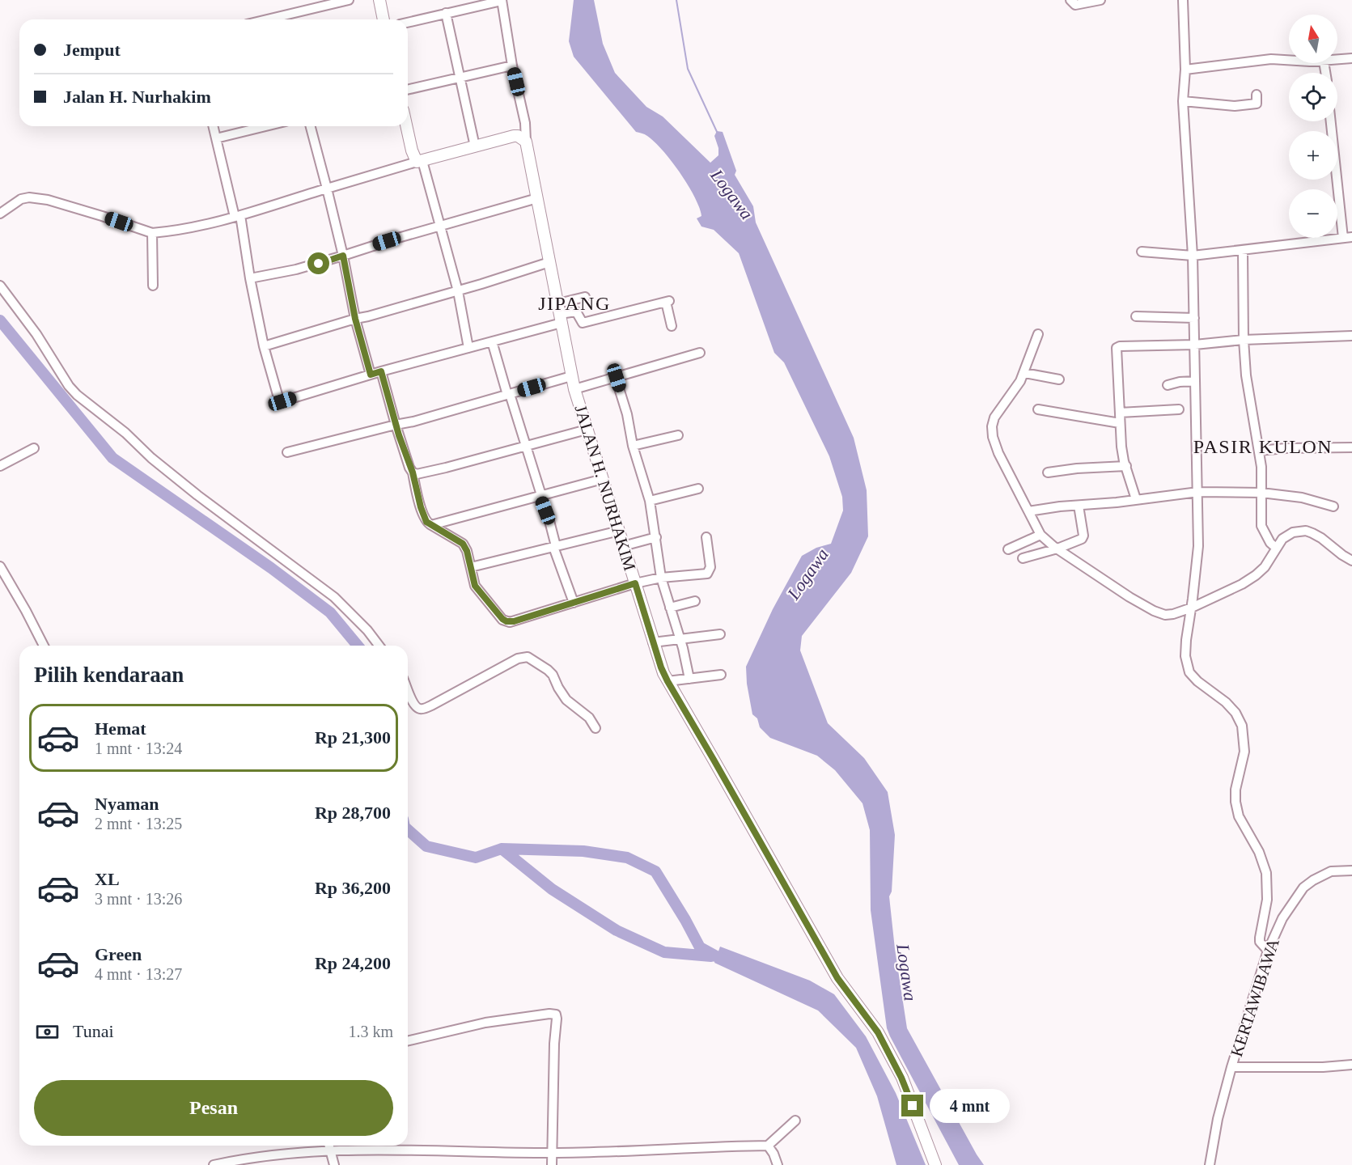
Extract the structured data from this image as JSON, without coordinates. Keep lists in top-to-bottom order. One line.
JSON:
{"streets":{"main road":["JALAN H. NURHAKIM"],"street":["KERTAWIBAWA"]},"districts":["JIPANG","PASIR KULON"],"water":["Logawa"],"north":"top","page":{"map_buttons":["+","−"],"banner":["Jemput","Jalan H. Nurhakim"],"heading":"Pilih kendaraan","list":[{"name":"Hemat","note":"1 mnt · 13:24","value":"Rp 21,300"},{"name":"Nyaman","note":"2 mnt · 13:25","value":"Rp 28,700"},{"name":"XL","note":"3 mnt · 13:26","value":"Rp 36,200"},{"name":"Green","note":"4 mnt · 13:27","value":"Rp 24,200"}],"pay":["Tunai","1.3 km"],"buttons":"Pesan","bubble":"4 mnt"}}
